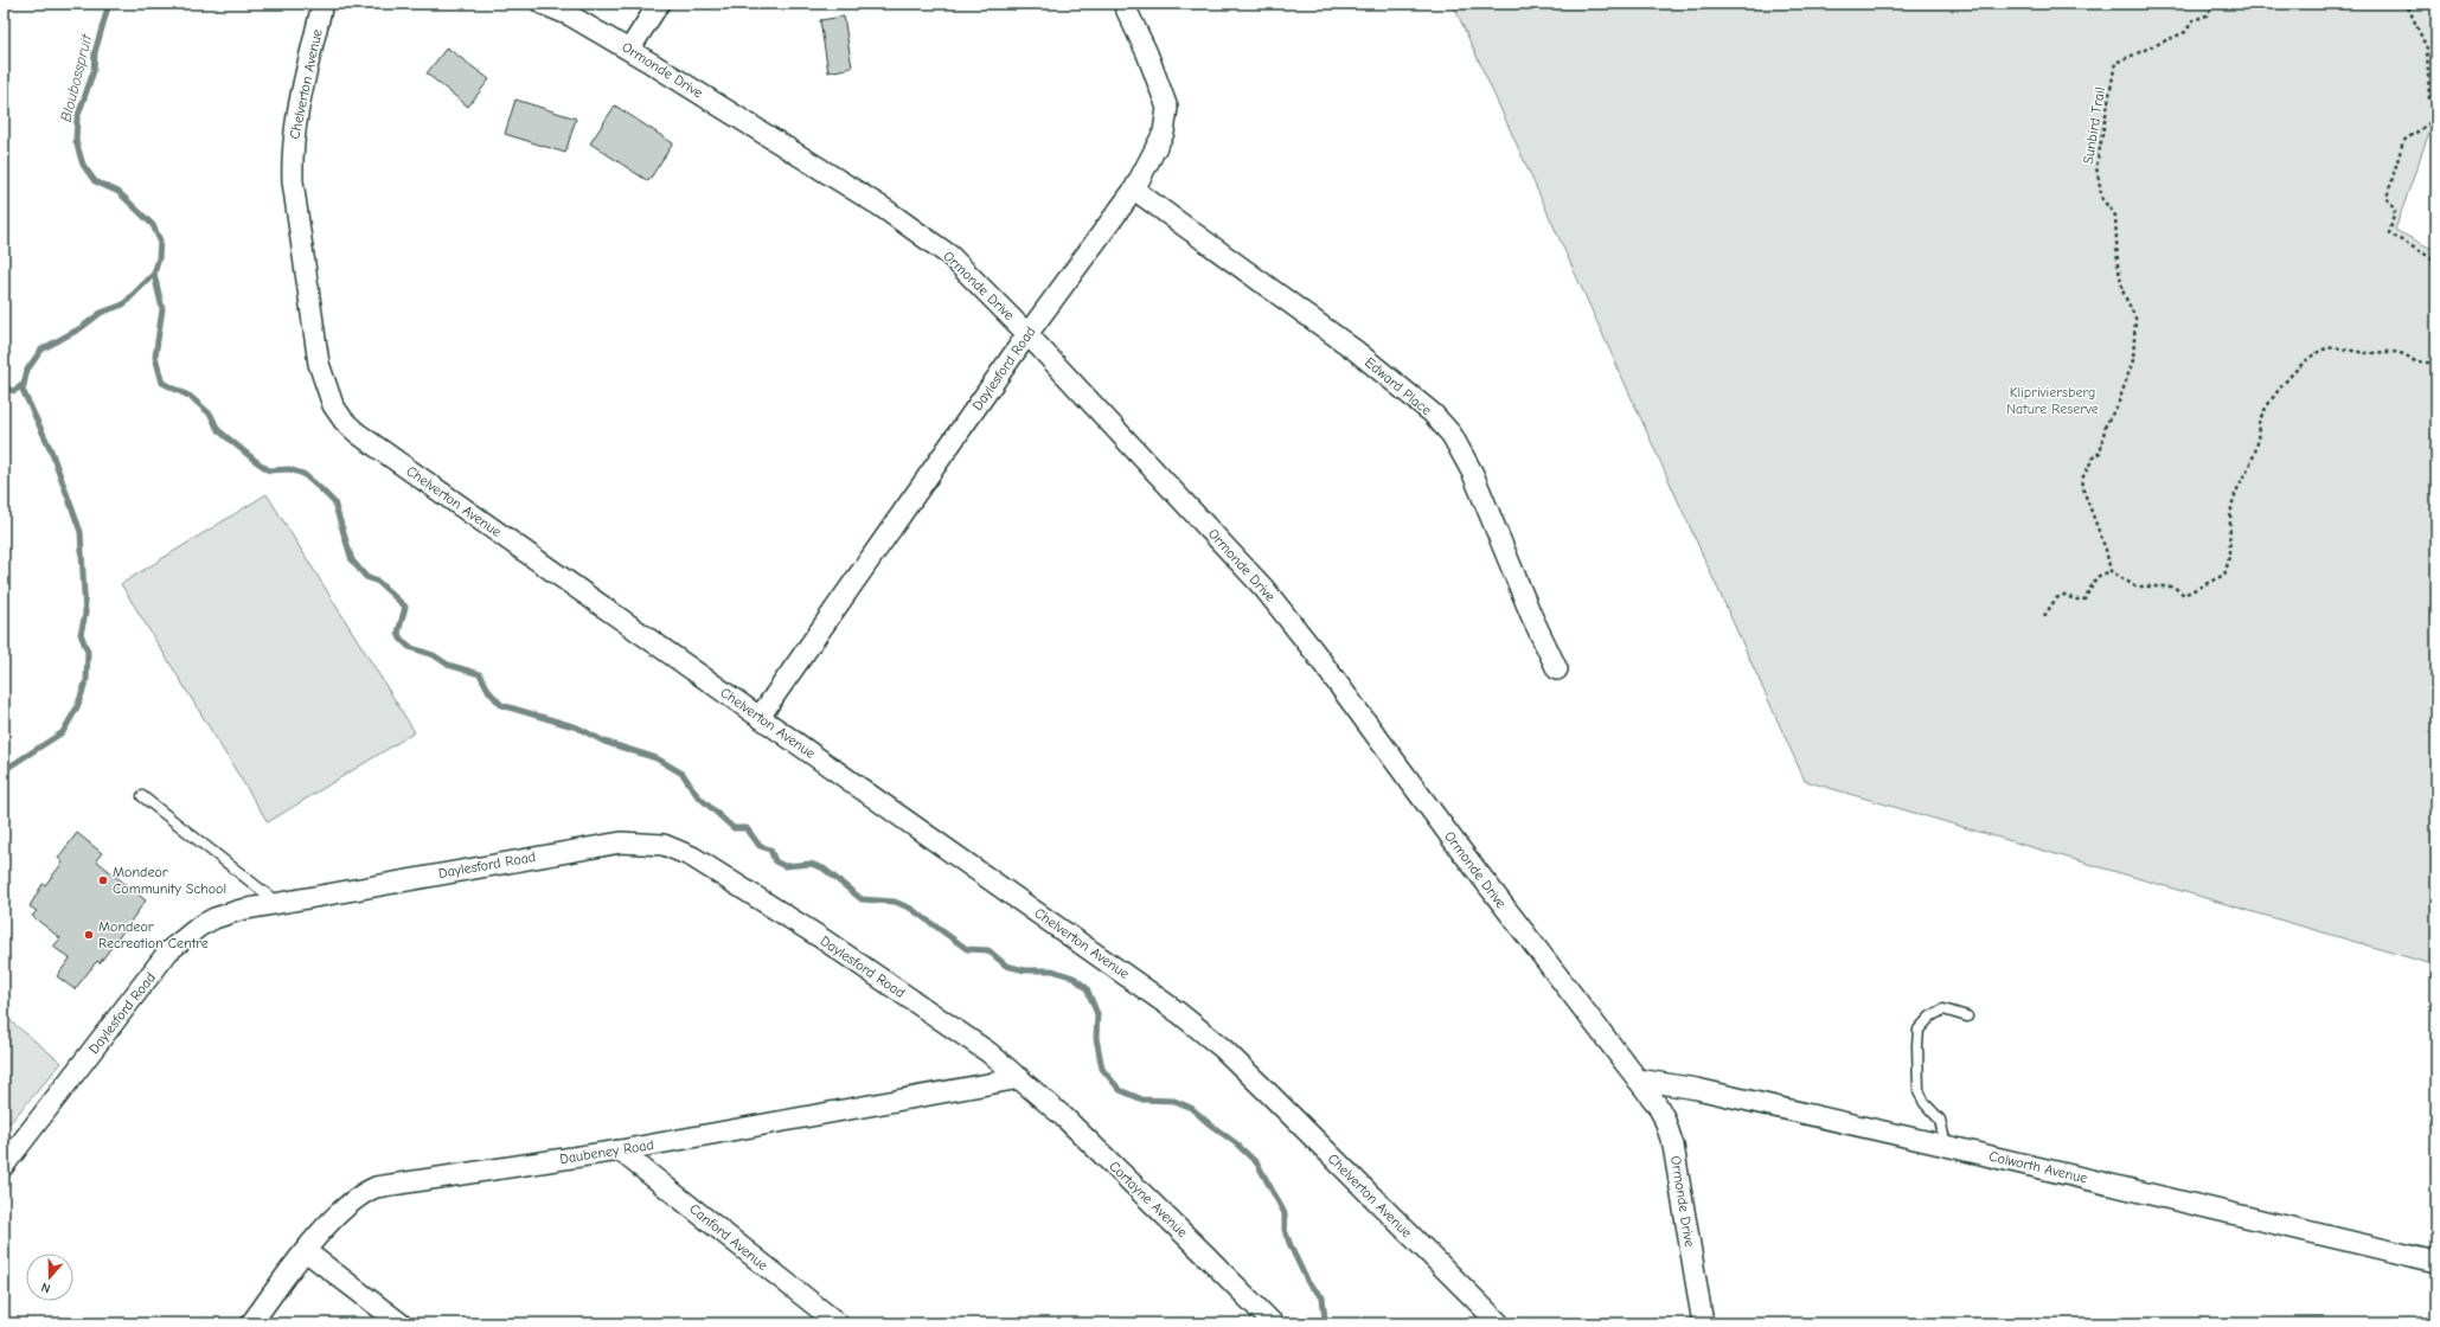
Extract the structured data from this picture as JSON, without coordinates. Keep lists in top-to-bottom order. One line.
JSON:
{"streets":{"street":["Ormonde Drive","Chelverton Avenue","Daylesford Road","Edward Place","Daubeney Road","Colworth Avenue","Cortayne Avenue","Canford Avenue"],"path":["Sunbird Trail"]},"crossings":[["Ormonde Drive","Daylesford Road"],["Ormonde Drive","Colworth Avenue"],["Chelverton Avenue","Daylesford Road"],["Daylesford Road","Edward Place"],["Daylesford Road","Daubeney Road"],["Daylesford Road","Cortayne Avenue"],["Daubeney Road","Cortayne Avenue"],["Daubeney Road","Canford Avenue"]],"water":["Bloubosspruit"],"parks":["Klipriviersberg Nature Reserve"],"places":["Mondeor Community School","Mondeor Recreation Centre"],"north":"bottom"}
